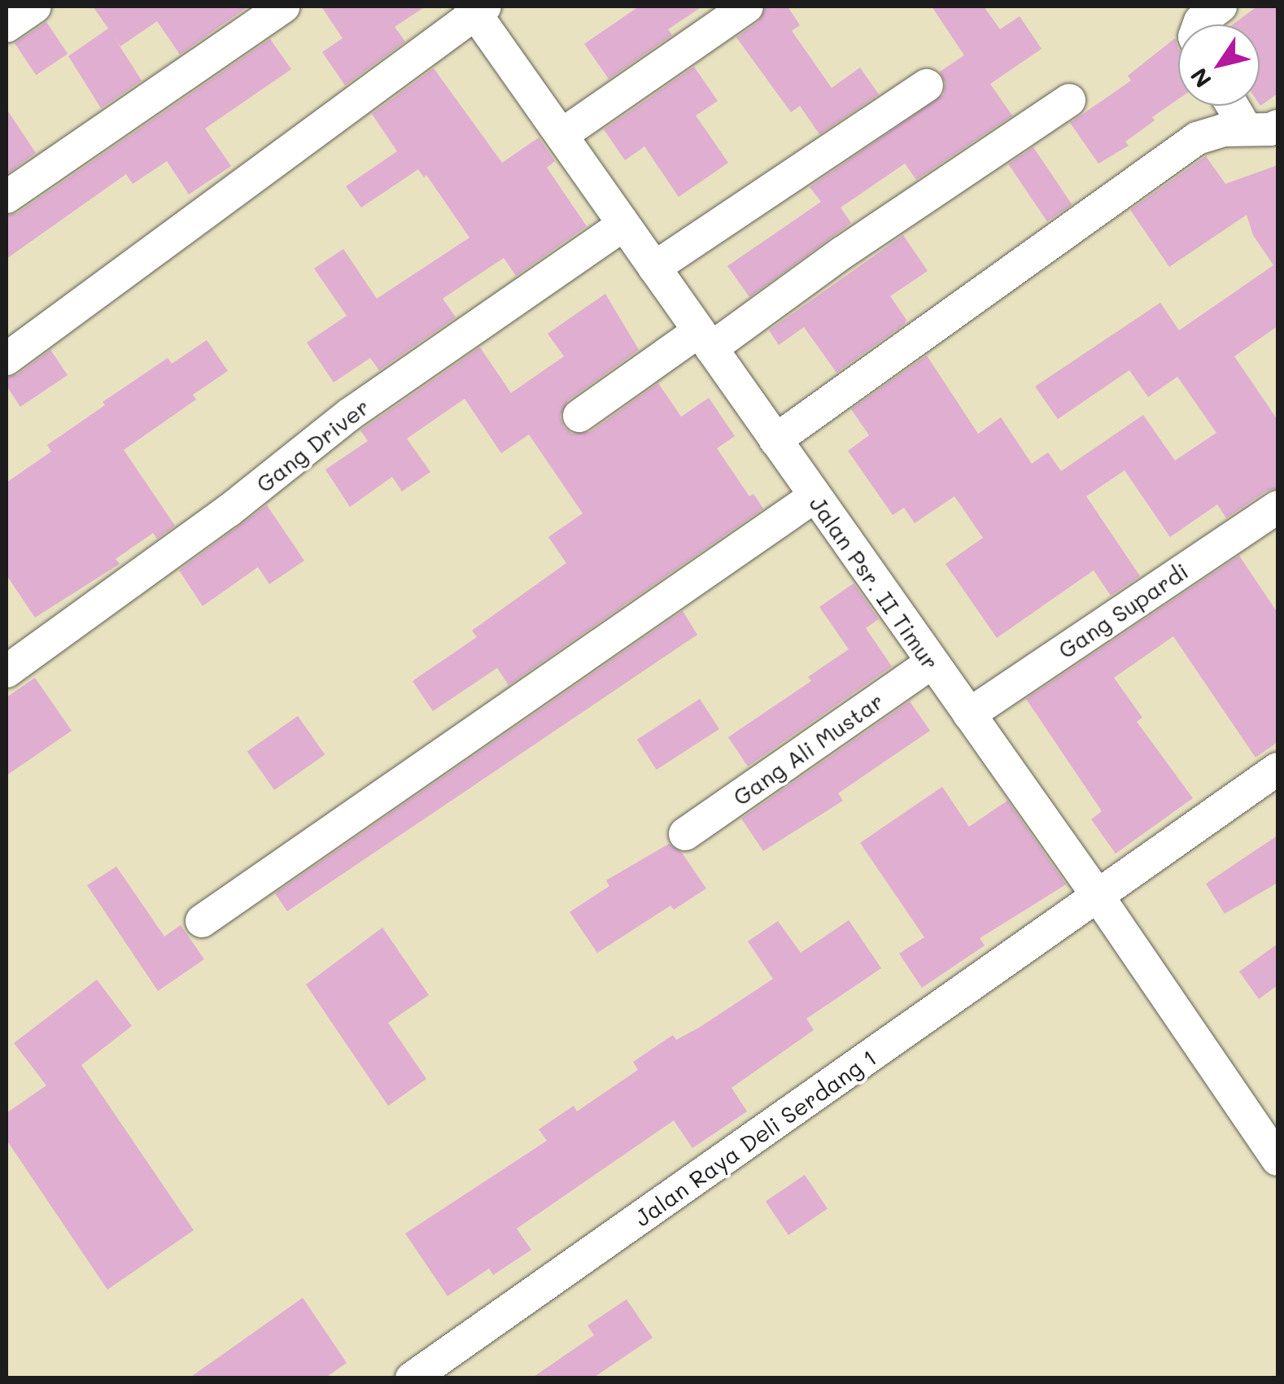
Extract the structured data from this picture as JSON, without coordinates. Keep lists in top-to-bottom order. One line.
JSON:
{"streets":{"street":["Gang Driver","Jalan Psr. II Timur","Gang Supardi","Gang Ali Mustar","Jalan Raya Deli Serdang 1"]},"crossings":[["Gang Driver","Jalan Psr. II Timur"],["Jalan Psr. II Timur","Gang Supardi"],["Jalan Psr. II Timur","Gang Ali Mustar"],["Jalan Psr. II Timur","Jalan Raya Deli Serdang 1"]],"north":"bottom left"}
